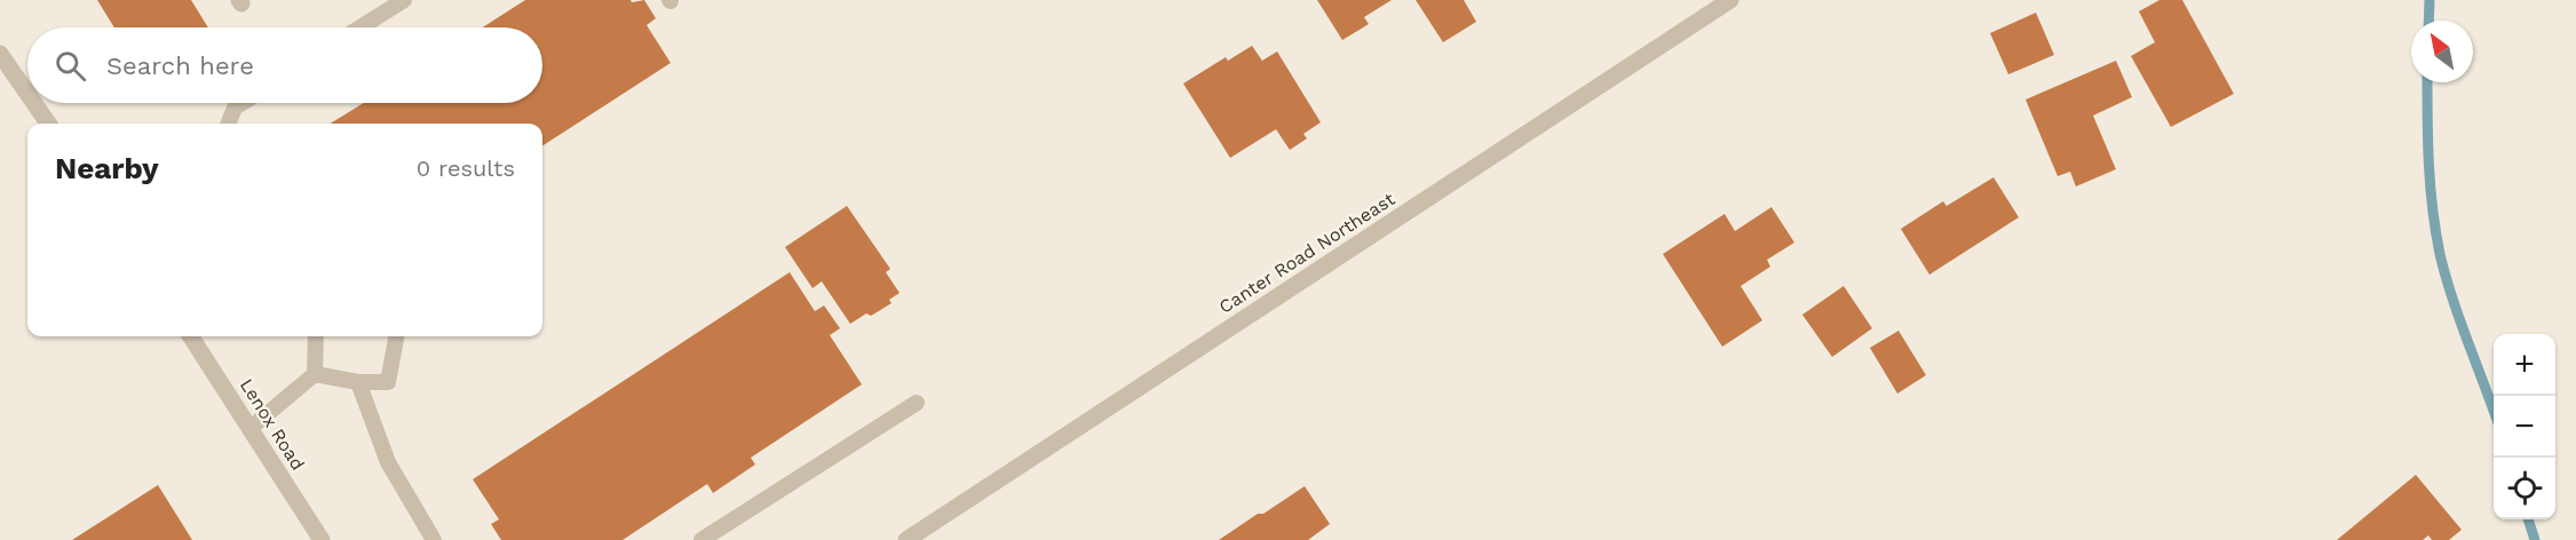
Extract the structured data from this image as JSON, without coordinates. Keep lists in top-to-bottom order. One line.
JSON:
{"streets":{"street":["Canter Road Northeast","Lenox Road"]},"north":"top left","page":{"search":"Search here","heading":["Nearby","0 results"],"map_buttons":["+","−"]}}
